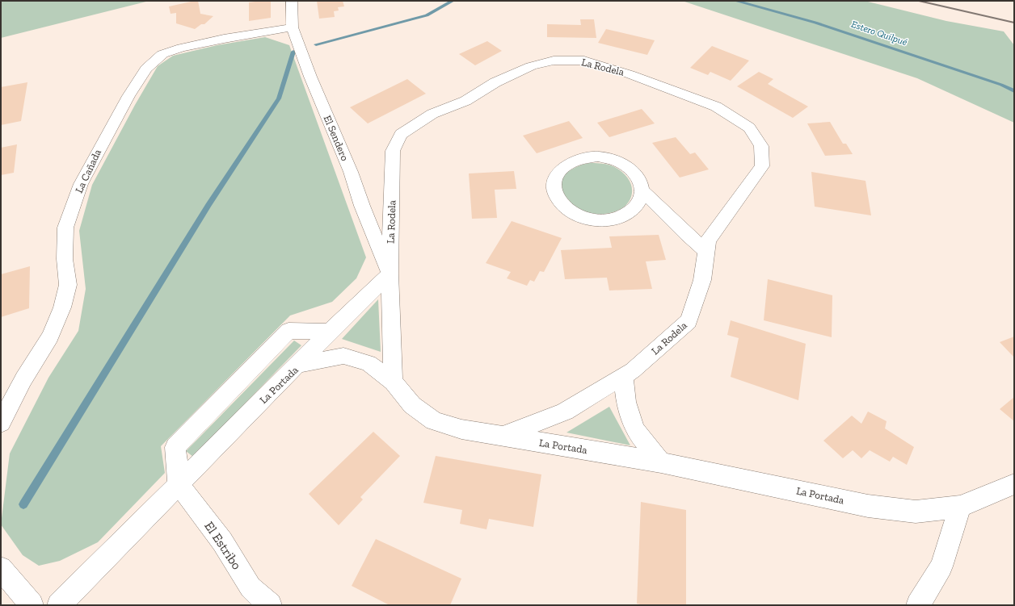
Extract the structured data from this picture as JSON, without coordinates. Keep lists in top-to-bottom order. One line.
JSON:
{"streets":{"street":["La Rodela","El Sendero","La Cañada","La Portada","El Estribo"]},"crossings":[["La Rodela","El Sendero"],["La Rodela","La Portada"],["El Sendero","La Cañada"],["La Portada","El Estribo"]],"water":["Estero Quilpué"]}
